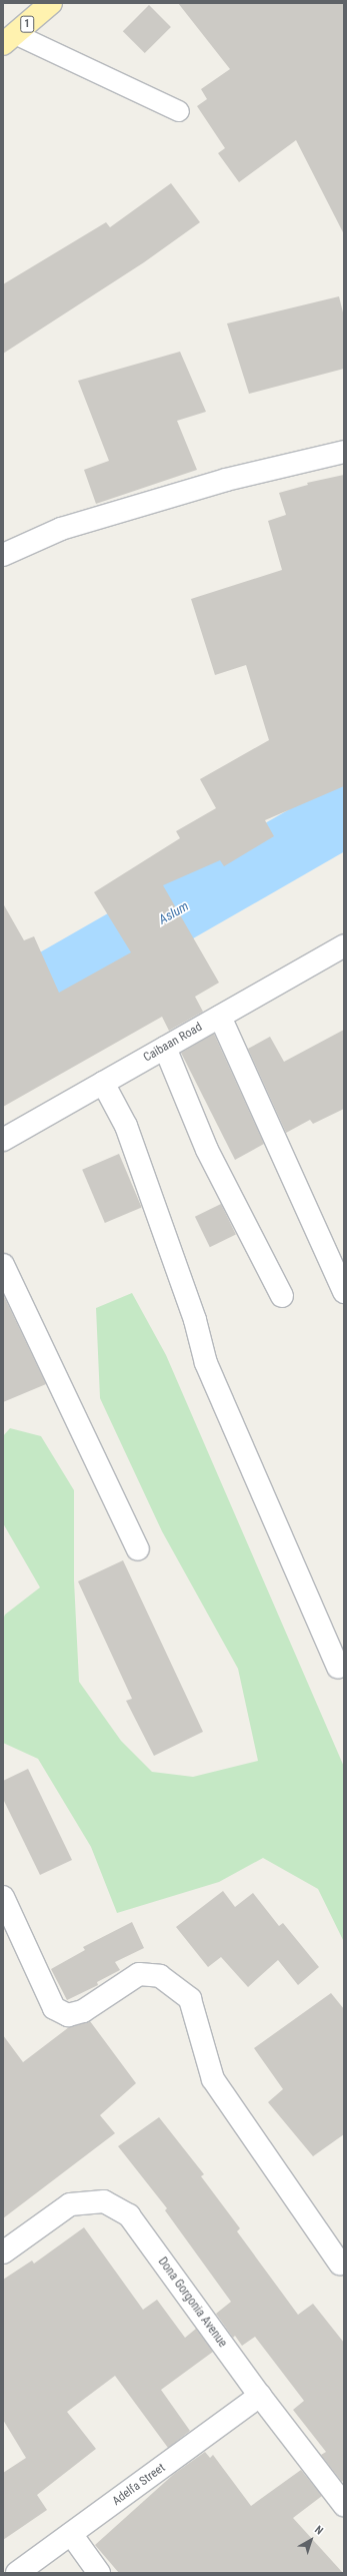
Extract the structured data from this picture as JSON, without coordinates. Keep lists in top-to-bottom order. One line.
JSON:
{"streets":{"main road":["1"],"street":["Caibaan Road","Dona Gorgonia Avenue","Adelfa Street"]},"crossings":[["Dona Gorgonia Avenue","Adelfa Street"]],"water":["Aslum"],"north":"top right"}
